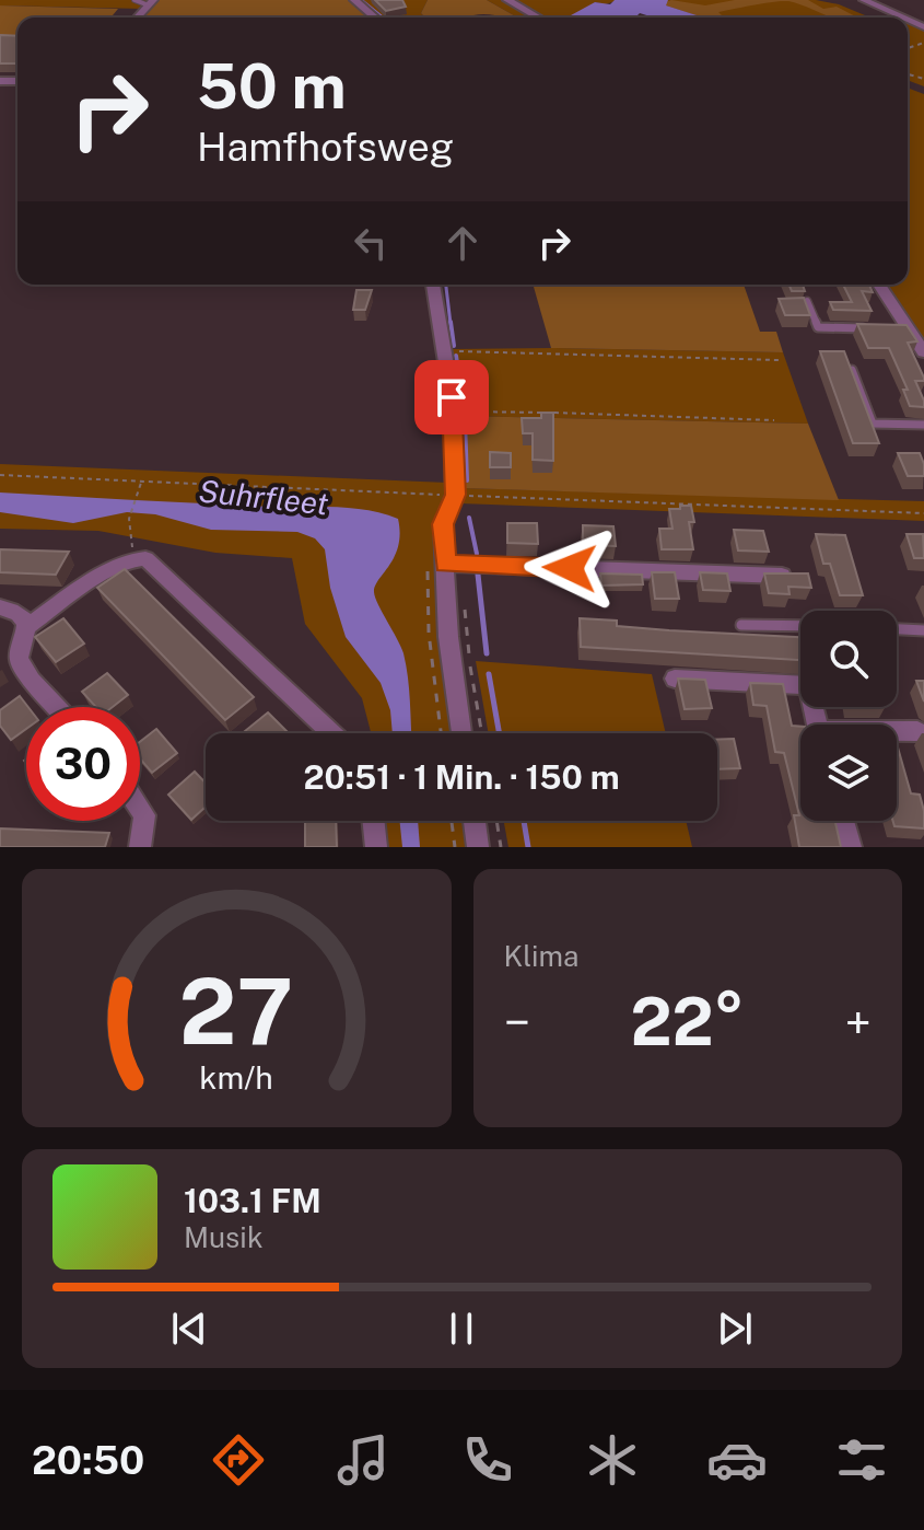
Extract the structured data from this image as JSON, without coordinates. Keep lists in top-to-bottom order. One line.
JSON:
{"water":["Suhrfleet"],"page":{"turn":["50 m","Hamfhofsweg"],"limit":"30","trip":"20:51 · 1 Min. · 150 m","tile":"Klima","heat":["−","22°","+"],"song":["103.1 FM","Musik"],"tabs":"20:50","gauge":["27","km/h"]}}
